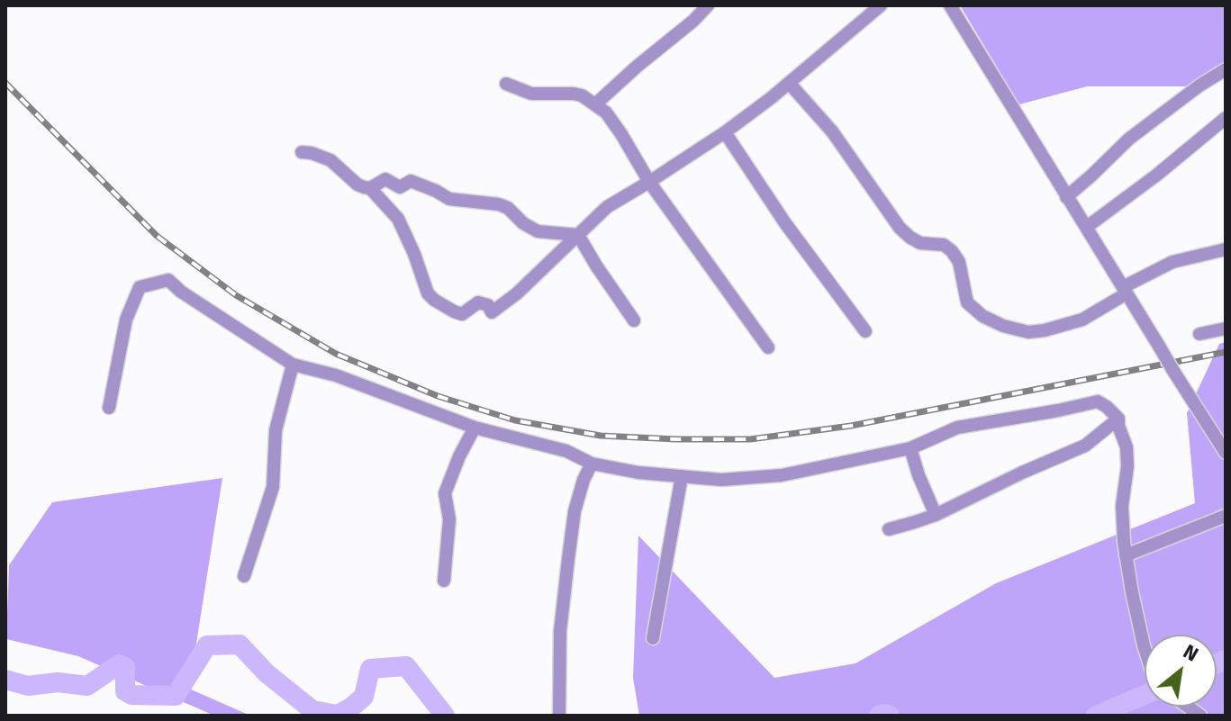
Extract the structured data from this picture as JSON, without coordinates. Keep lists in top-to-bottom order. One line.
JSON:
{"north":"top right"}
